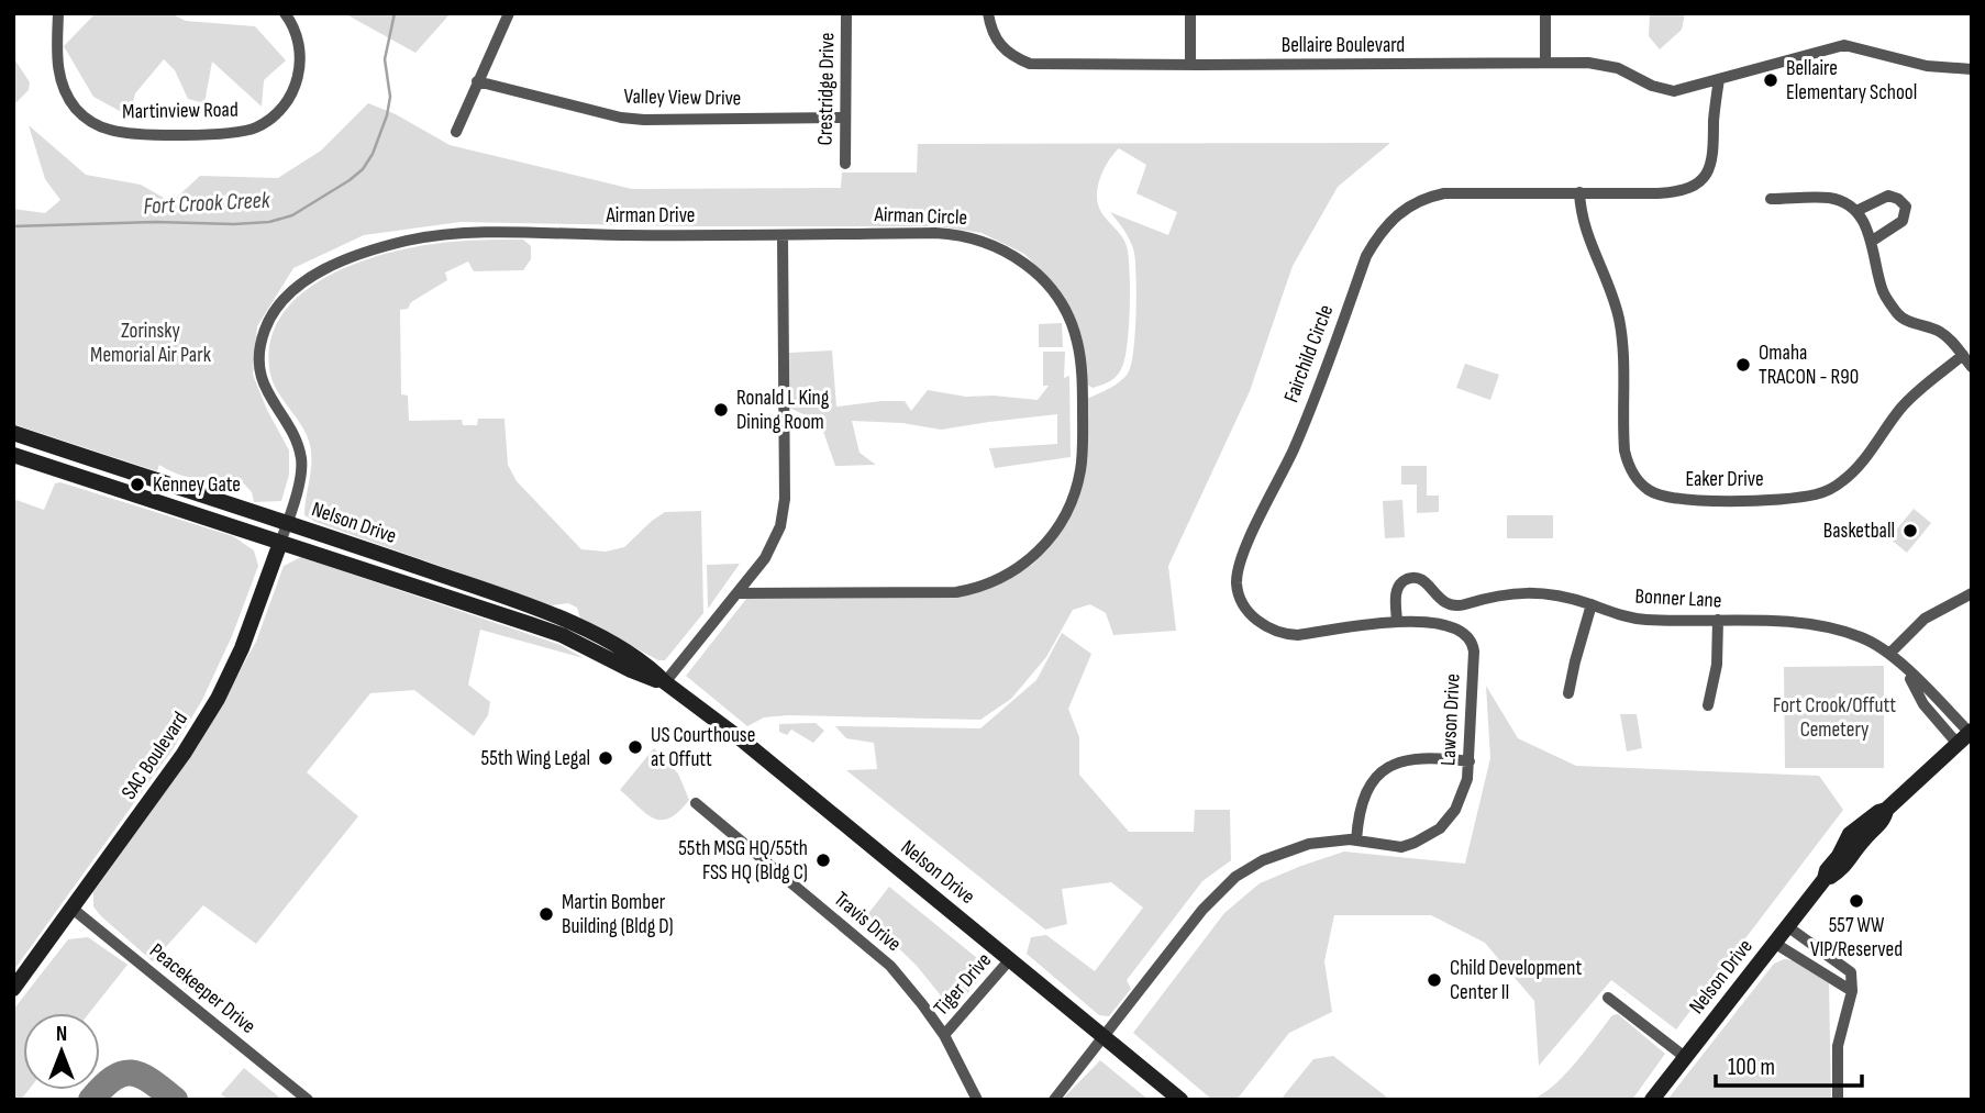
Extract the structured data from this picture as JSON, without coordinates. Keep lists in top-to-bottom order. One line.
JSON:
{"streets":{"street":["Bellaire Boulevard","Crestridge Drive","Valley View Drive","Martinview Road","Airman Drive","Airman Circle","Fairchild Circle","Eaker Drive","Nelson Drive","Bonner Lane","Lawson Drive","SAC Boulevard","Travis Drive","Tiger Drive","Peacekeeper Drive"]},"crossings":[["Bellaire Boulevard","Fairchild Circle"],["Crestridge Drive","Valley View Drive"],["Airman Drive","Airman Circle"],["Airman Drive","Nelson Drive"],["Airman Drive","SAC Boulevard"],["Fairchild Circle","Eaker Drive"],["Fairchild Circle","Bonner Lane"],["Fairchild Circle","Lawson Drive"],["Nelson Drive","Bonner Lane"],["Nelson Drive","SAC Boulevard"],["Nelson Drive","Tiger Drive"],["Bonner Lane","Lawson Drive"],["SAC Boulevard","Peacekeeper Drive"],["Travis Drive","Tiger Drive"]],"water":["Fort Crook Creek"],"parks":["Zorinsky Memorial Air Park","Fort Crook/Offutt Cemetery"],"places":["Bellaire Elementary School","Omaha TRACON - R90","Ronald L King Dining Room","Kenney Gate","Basketball","US Courthouse at Offutt","55th Wing Legal","55th MSG HQ/55th FSS HQ (Bldg C)","557 WW VIP/Reserved","Martin Bomber Building (Bldg D)","Child Development Center II"],"scale_bar":"100 m","north":"top"}
